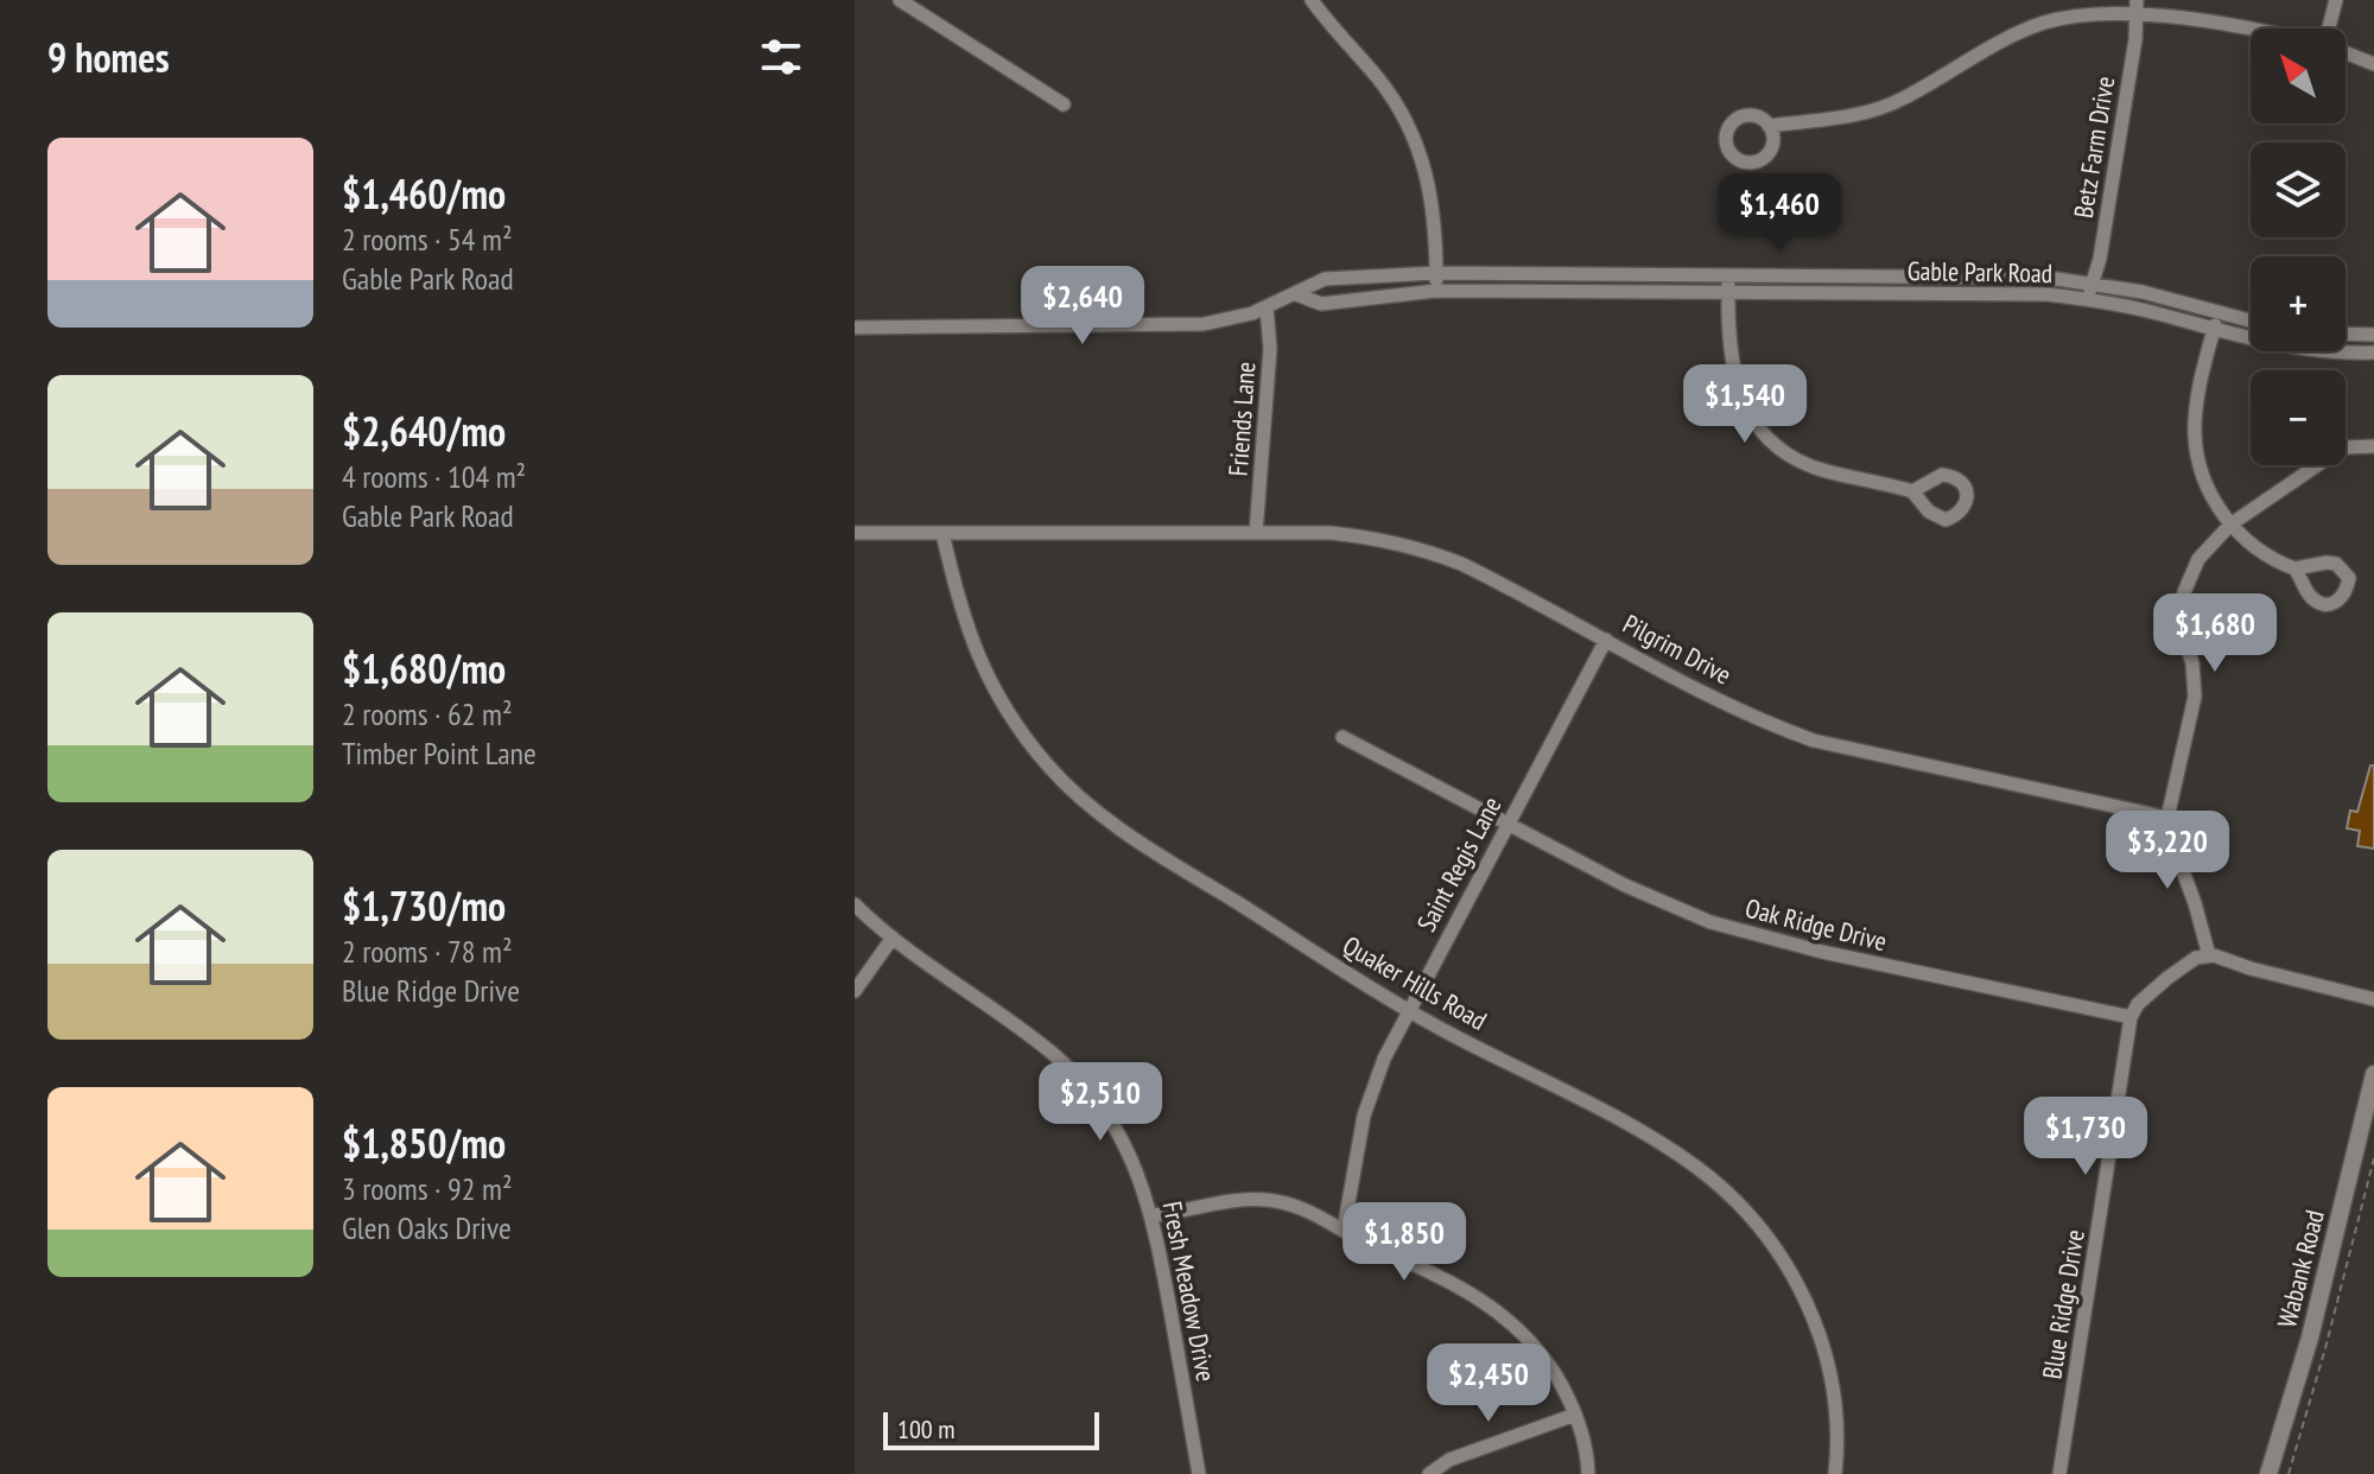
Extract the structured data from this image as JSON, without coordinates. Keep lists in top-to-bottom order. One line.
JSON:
{"streets":{"street":["Betz Farm Drive","Gable Park Road","Friends Lane","Pilgrim Drive","Saint Regis Lane","Oak Ridge Drive","Quaker Hills Road","Wabank Road","Fresh Meadow Drive","Blue Ridge Drive"]},"crossings":[["Betz Farm Drive","Gable Park Road"],["Gable Park Road","Friends Lane"],["Friends Lane","Pilgrim Drive"],["Pilgrim Drive","Saint Regis Lane"],["Pilgrim Drive","Quaker Hills Road"],["Saint Regis Lane","Oak Ridge Drive"],["Saint Regis Lane","Quaker Hills Road"],["Oak Ridge Drive","Blue Ridge Drive"]],"scale_bar":"100 m","north":"top left","page":{"heading":"9 homes","map_buttons":["+","−"],"list":[{"name":"$1,460/mo","note":"2 rooms · 54 m² · Gable Park Road"},{"name":"$2,640/mo","note":"4 rooms · 104 m² · Gable Park Road"},{"name":"$1,680/mo","note":"2 rooms · 62 m² · Timber Point Lane"},{"name":"$1,730/mo","note":"2 rooms · 78 m² · Blue Ridge Drive"},{"name":"$1,850/mo","note":"3 rooms · 92 m² · Glen Oaks Drive"}],"price":["$1,460","$2,640","$1,540","$1,680","$3,220","$2,510","$1,730","$1,850","$2,450"],"scale":"100 m"}}
